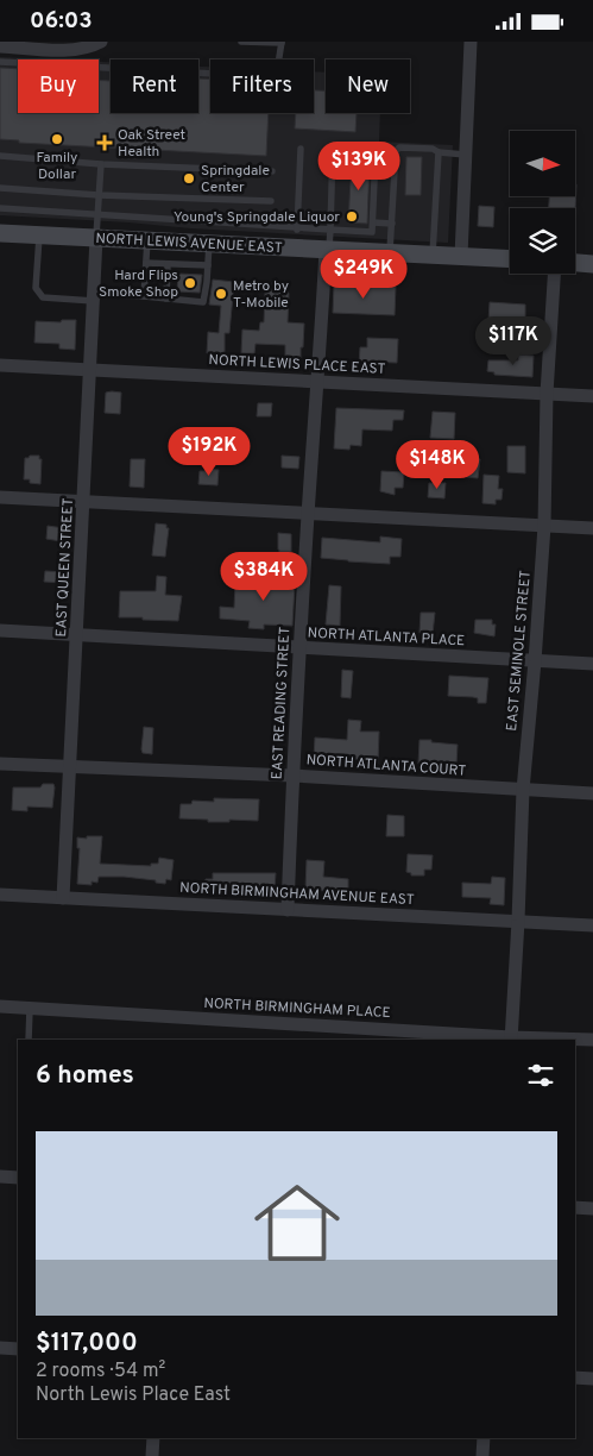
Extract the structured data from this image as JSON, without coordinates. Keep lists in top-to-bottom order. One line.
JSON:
{"streets":{"main road":["NORTH LEWIS AVENUE EAST"],"street":["NORTH LEWIS PLACE EAST","EAST QUEEN STREET","NORTH ATLANTA PLACE","EAST SEMINOLE STREET","EAST READING STREET","NORTH ATLANTA COURT","NORTH BIRMINGHAM AVENUE EAST","NORTH BIRMINGHAM PLACE"]},"crossings":[["NORTH LEWIS AVENUE EAST","EAST QUEEN STREET"],["NORTH LEWIS AVENUE EAST","EAST READING STREET"],["NORTH LEWIS PLACE EAST","EAST QUEEN STREET"],["NORTH LEWIS PLACE EAST","EAST SEMINOLE STREET"],["NORTH LEWIS PLACE EAST","EAST READING STREET"],["EAST QUEEN STREET","NORTH ATLANTA PLACE"],["EAST QUEEN STREET","NORTH ATLANTA COURT"],["EAST QUEEN STREET","NORTH BIRMINGHAM AVENUE EAST"],["NORTH ATLANTA PLACE","EAST SEMINOLE STREET"],["NORTH ATLANTA PLACE","EAST READING STREET"],["EAST SEMINOLE STREET","NORTH ATLANTA COURT"],["EAST SEMINOLE STREET","NORTH BIRMINGHAM AVENUE EAST"],["EAST SEMINOLE STREET","NORTH BIRMINGHAM PLACE"],["EAST READING STREET","NORTH ATLANTA COURT"],["EAST READING STREET","NORTH BIRMINGHAM AVENUE EAST"]],"places":{"other":["Family Dollar","Springdale Center","Young's Springdale Liquor","Hard Flips Smoke Shop","Metro by T-Mobile"],"health":["Oak Street Health"]},"north":"right","page":{"status":"06:03","chip":["Buy","Rent","Filters","New"],"price":["$139K","$249K","$117K","$192K","$148K","$384K"],"heading":"6 homes","list":[{"name":"$117,000","note":"2 rooms · 54 m² · North Lewis Place East"}]}}
